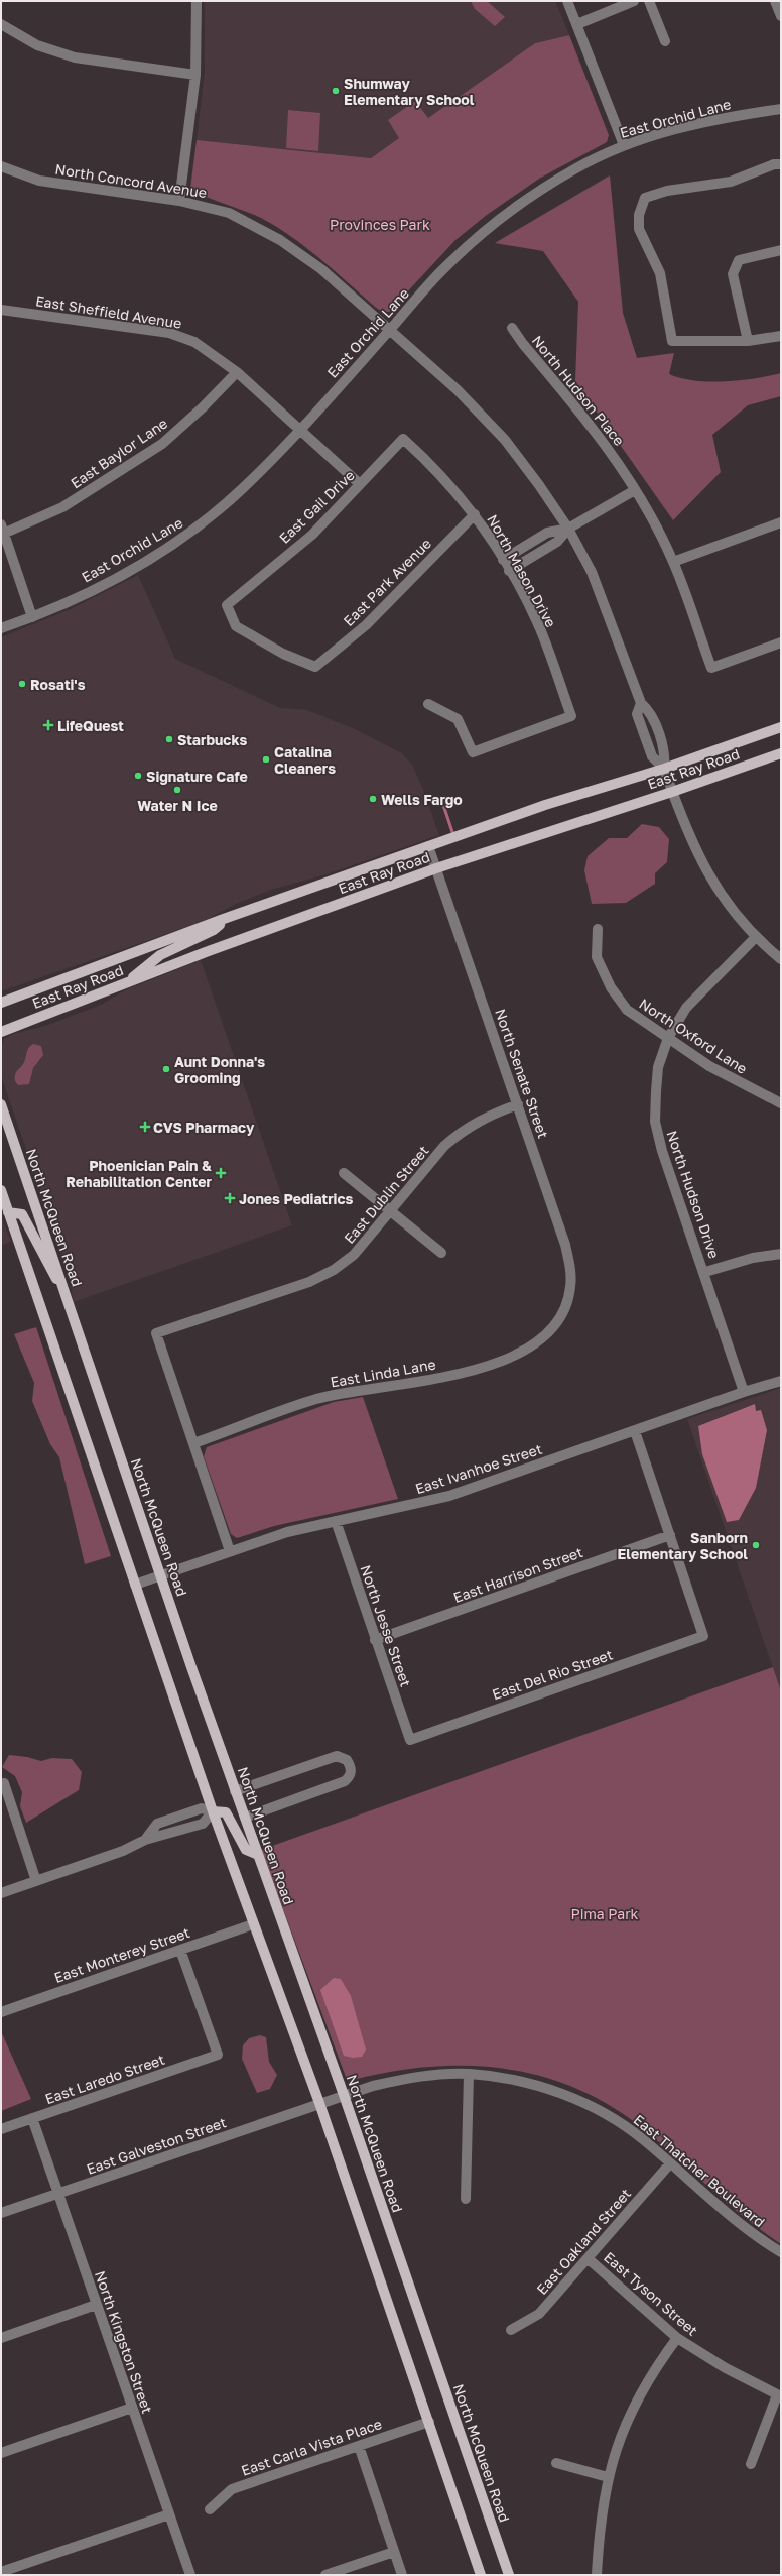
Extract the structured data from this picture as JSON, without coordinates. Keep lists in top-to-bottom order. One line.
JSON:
{"streets":{"main road":["East Ray Road","North McQueen Road"],"street":["East Orchid Lane","North Concord Avenue","East Sheffield Avenue","North Hudson Place","East Baylor Lane","East Gail Drive","North Mason Drive","East Park Avenue","North Oxford Lane","North Senate Street","East Dublin Street","North Hudson Drive","East Linda Lane","East Ivanhoe Street","East Harrison Street","North Jesse Street","East Del Rio Street","East Monterey Street","East Laredo Street","East Galveston Street","East Thatcher Boulevard","East Oakland Street","East Tyson Street","North Kingston Street","East Carla Vista Place"]},"crossings":[["East Orchid Lane","North Concord Avenue"],["East Orchid Lane","East Sheffield Avenue"],["North Concord Avenue","East Ray Road"],["North Concord Avenue","North Hudson Drive"],["East Sheffield Avenue","East Baylor Lane"],["East Gail Drive","North Mason Drive"],["East Gail Drive","East Park Avenue"],["North Mason Drive","East Park Avenue"],["East Ray Road","North Senate Street"],["North Oxford Lane","North Hudson Drive"],["North Senate Street","East Dublin Street"],["North Senate Street","East Linda Lane"],["East Dublin Street","East Linda Lane"],["North Hudson Drive","East Ivanhoe Street"],["North McQueen Road","East Ivanhoe Street"],["North McQueen Road","East Thatcher Boulevard"],["East Ivanhoe Street","North Jesse Street"],["East Harrison Street","North Jesse Street"],["East Harrison Street","East Del Rio Street"],["North Jesse Street","East Del Rio Street"],["East Monterey Street","East Laredo Street"],["East Laredo Street","North Kingston Street"],["East Galveston Street","East Thatcher Boulevard"],["East Galveston Street","North Kingston Street"],["East Thatcher Boulevard","East Oakland Street"],["East Oakland Street","East Tyson Street"]],"parks":["Provinces Park","Pima Park"],"places":{"other":["Shumway Elementary School","Rosati's","Starbucks","Catalina Cleaners","Signature Cafe","Water N Ice","Wells Fargo","Aunt Donna's Grooming","Sanborn Elementary School"],"health":["LifeQuest","CVS Pharmacy","Phoenician Pain & Rehabilitation Center","Jones Pediatrics"]}}
